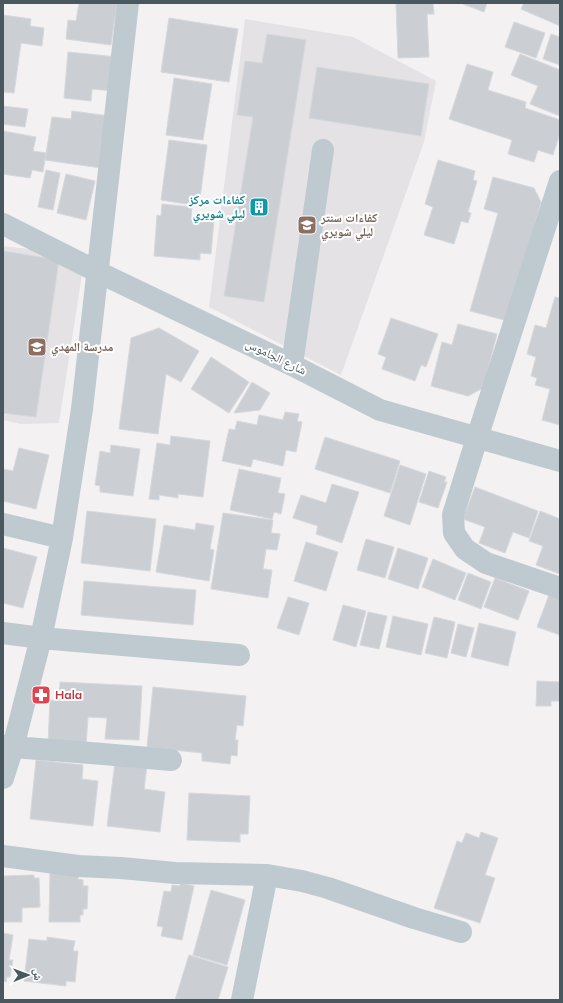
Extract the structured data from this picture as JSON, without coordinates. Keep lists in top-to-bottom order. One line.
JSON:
{"streets":{"street":["شارع الجاموس"]},"places":{"building":["كفاءات مركز ليلي شويري"],"school or university":["كفاءات سنتر ليلي شويري","مدرسة المهدي"],"pharmacy":["Hala"]},"north":"right"}
